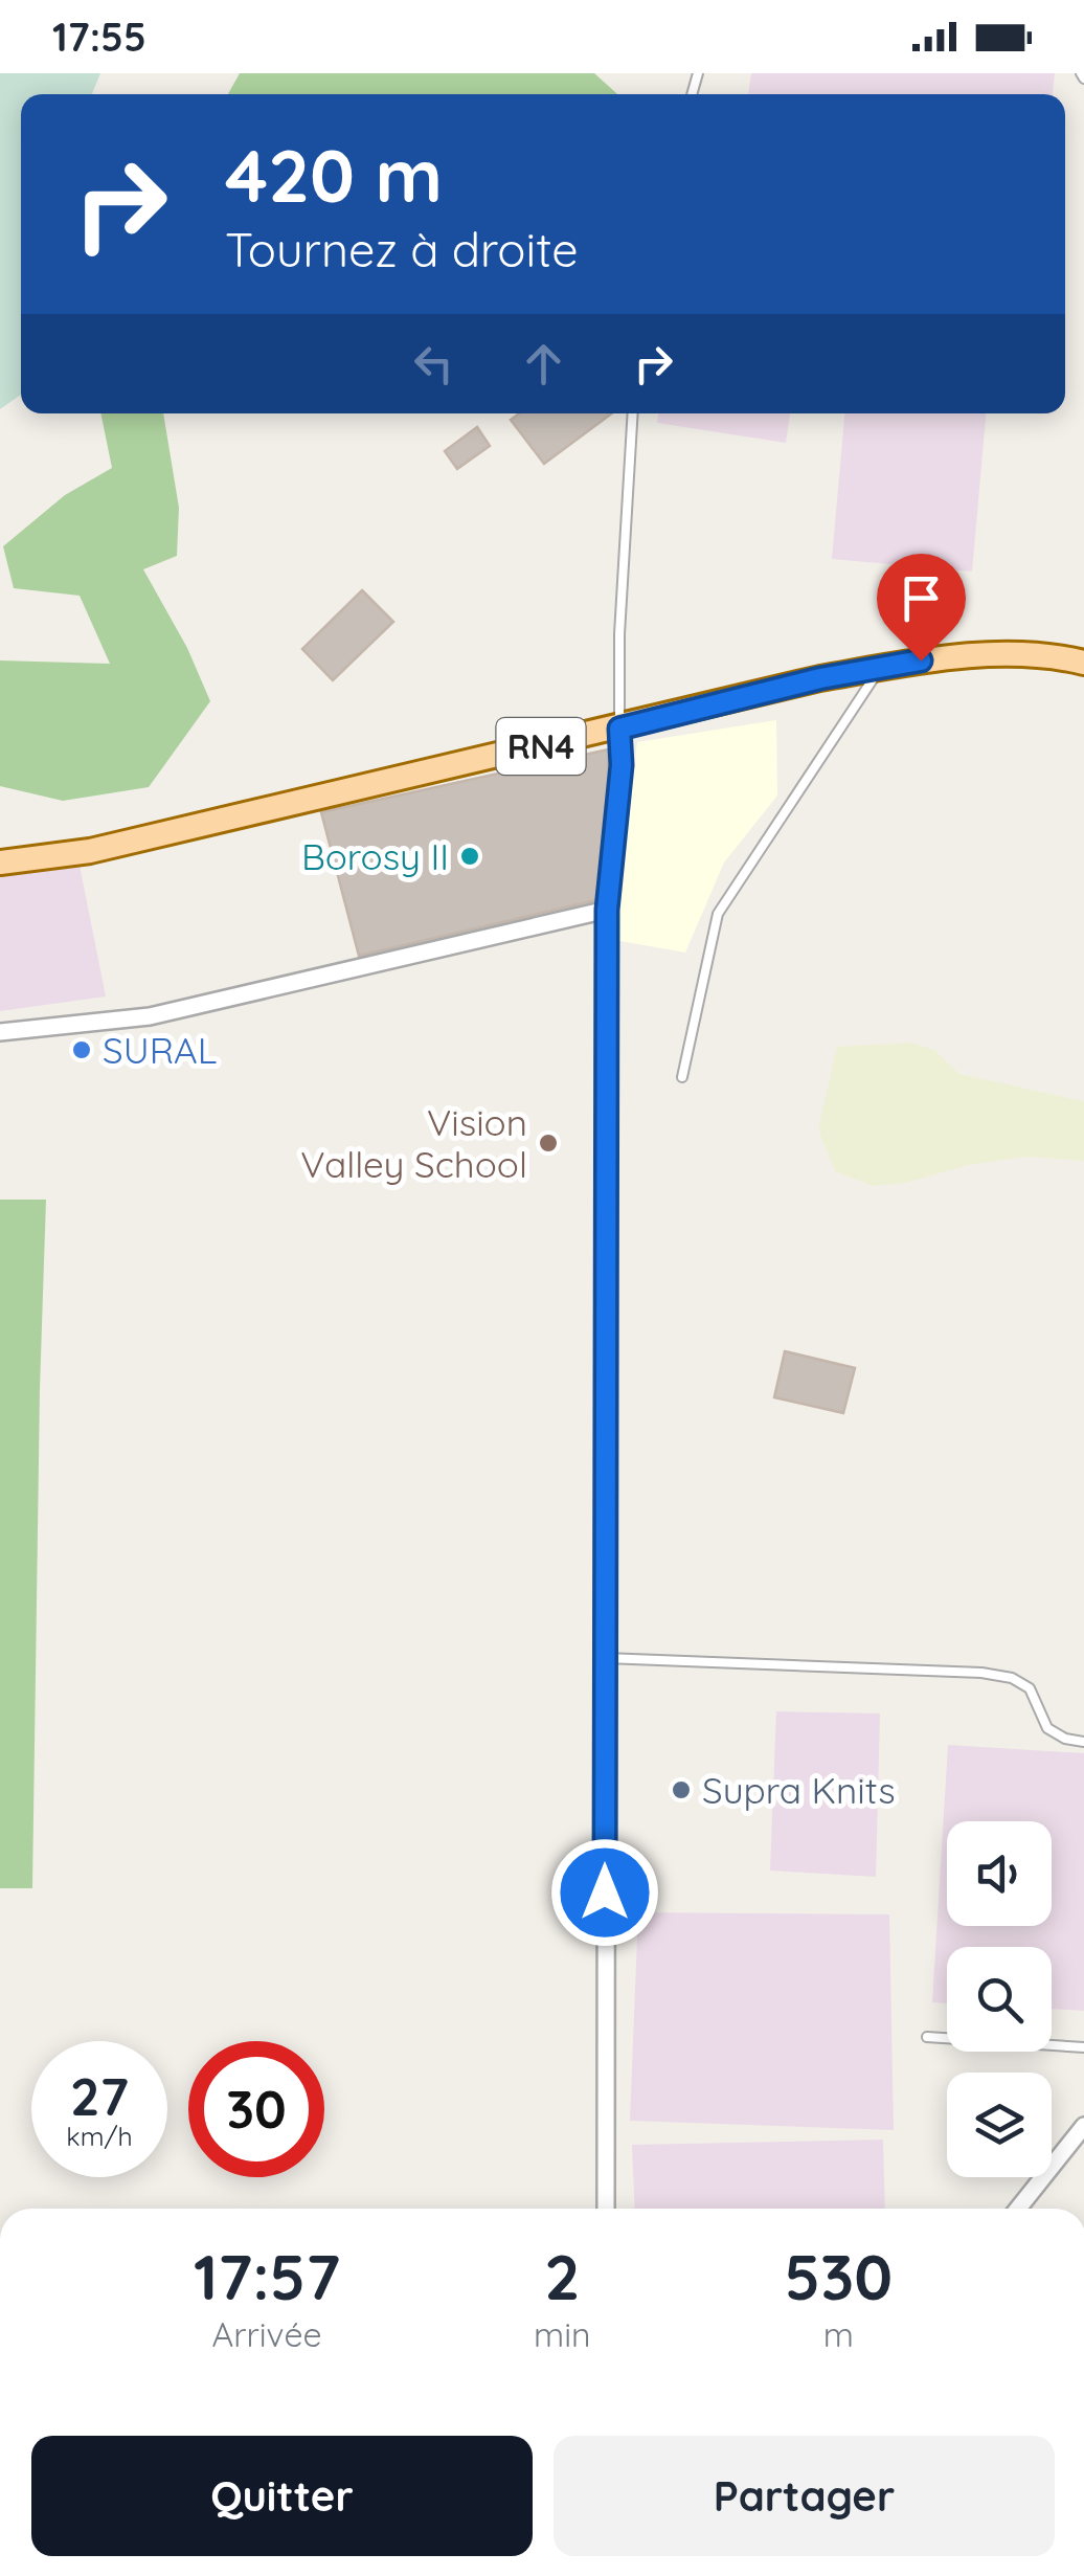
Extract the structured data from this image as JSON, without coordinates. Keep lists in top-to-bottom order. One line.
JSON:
{"streets":{"main road":["RN4"]},"places":["Borosy II","SURAL","Vision Valley School","Supra Knits"],"page":{"status":"17:55","turn":["420 m","Tournez à droite"],"speed":"27 km/h","limit":"30","eta":["17:57","Arrivée","2","min","530","m"],"buttons":["Quitter","Partager"]}}
